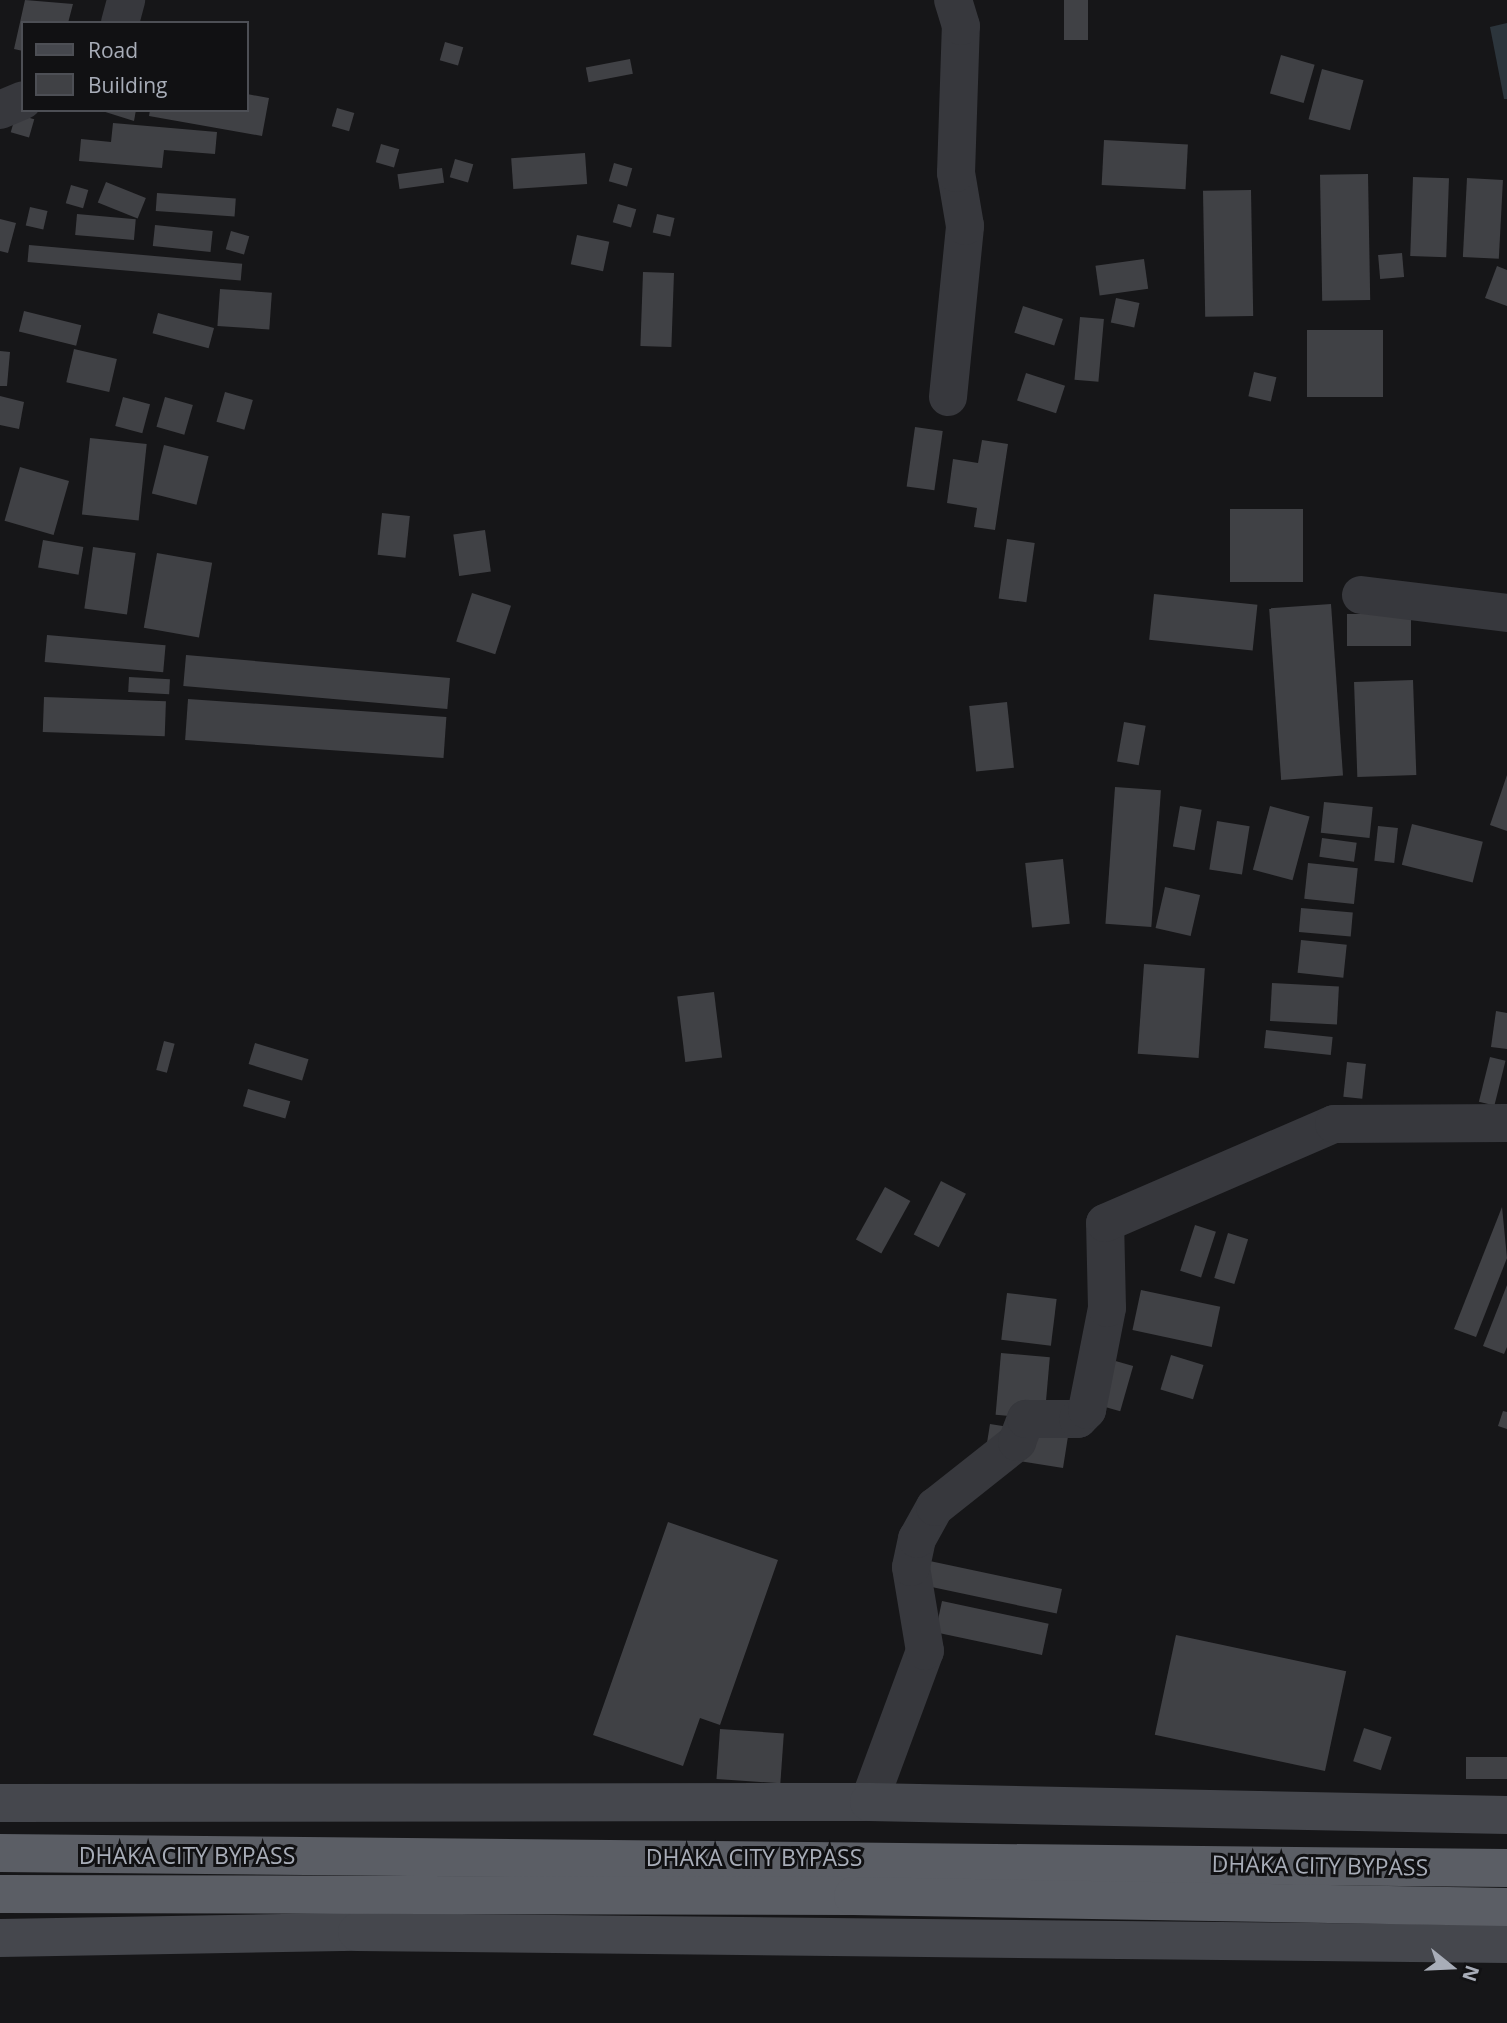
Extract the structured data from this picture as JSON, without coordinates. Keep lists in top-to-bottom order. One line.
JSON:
{"streets":{"highway":["DHAKA CITY BYPASS"]},"legend":["Road","Building"],"north":"right"}
